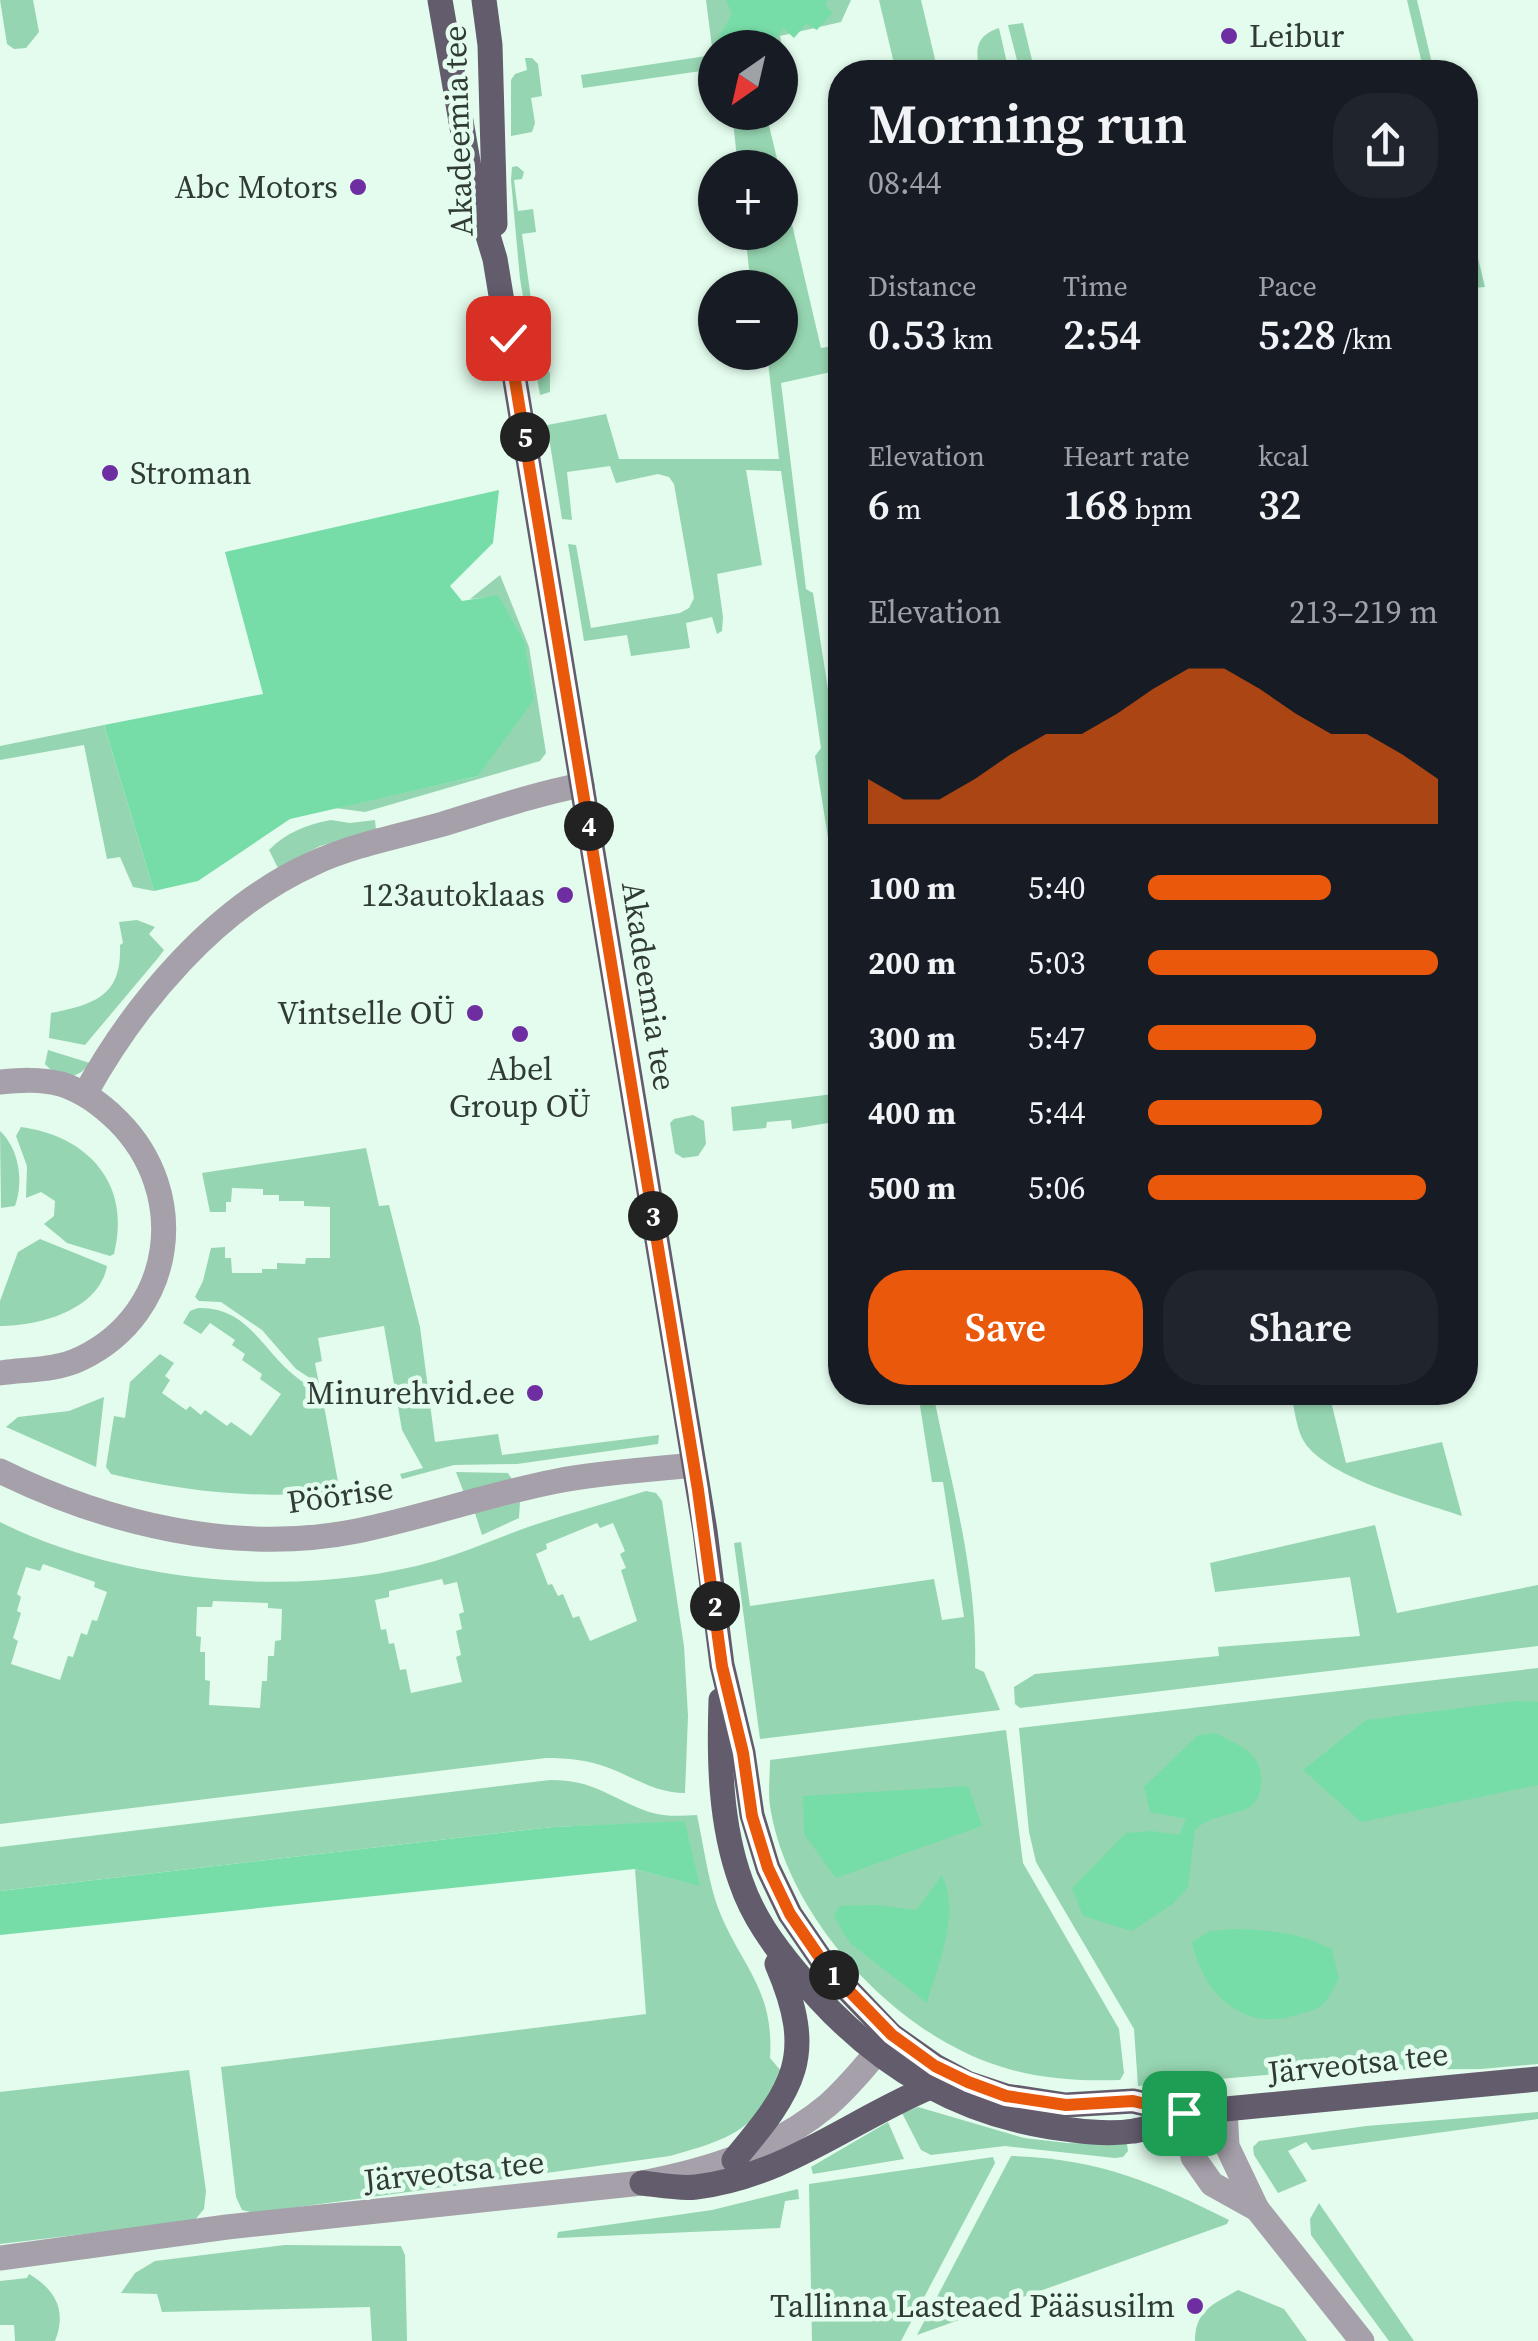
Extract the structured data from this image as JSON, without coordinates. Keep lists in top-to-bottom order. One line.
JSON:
{"streets":{"main road":["Akadeemia tee","Järveotsa tee"],"street":["Pöörise"]},"crossings":[["Akadeemia tee","Pöörise"],["Akadeemia tee","Järveotsa tee"]],"places":["Leibur","Abc Motors","Stroman","123autoklaas","Vintselle OÜ","Abel Group OÜ","Minurehvid.ee","Tallinna Lasteaed Pääsusilm"],"north":"bottom left","page":{"map_buttons":["+","−"],"heading":["Morning run","08:44"],"stats":[["Distance","0.53 km"],["Time","2:54"],["Pace","5:28 /km"],["Elevation","6 m"],["Heart rate","168 bpm"],["kcal","32"]],"pins":["5","4","3","2","1"],"chart":["Elevation","213–219 m"],"list":[{"name":"100 m","note":"5:40"},{"name":"200 m","note":"5:03"},{"name":"300 m","note":"5:47"},{"name":"400 m","note":"5:44"},{"name":"500 m","note":"5:06"}],"buttons":["Save","Share"]}}
